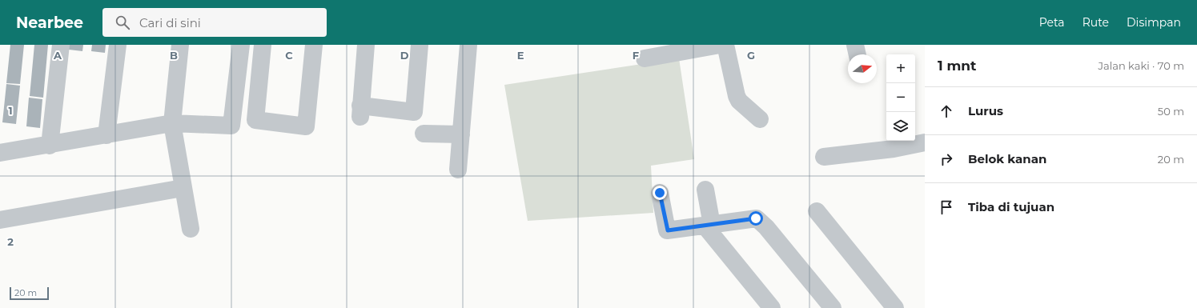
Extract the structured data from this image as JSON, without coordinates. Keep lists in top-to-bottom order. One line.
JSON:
{"scale_bar":"20 m","north":"right","page":{"header":"Nearbee","search":"Cari di sini","nav":["Peta","Rute","Disimpan"],"heading":["1 mnt","Jalan kaki · 70 m"],"map_buttons":["+","−"],"list":[["Lurus","50 m"],["Belok kanan","20 m"],"Tiba di tujuan"],"scale":"20 m"},"grid":{"columns":["A","B","C","D","E","F","G"],"rows":["1","2"]}}
